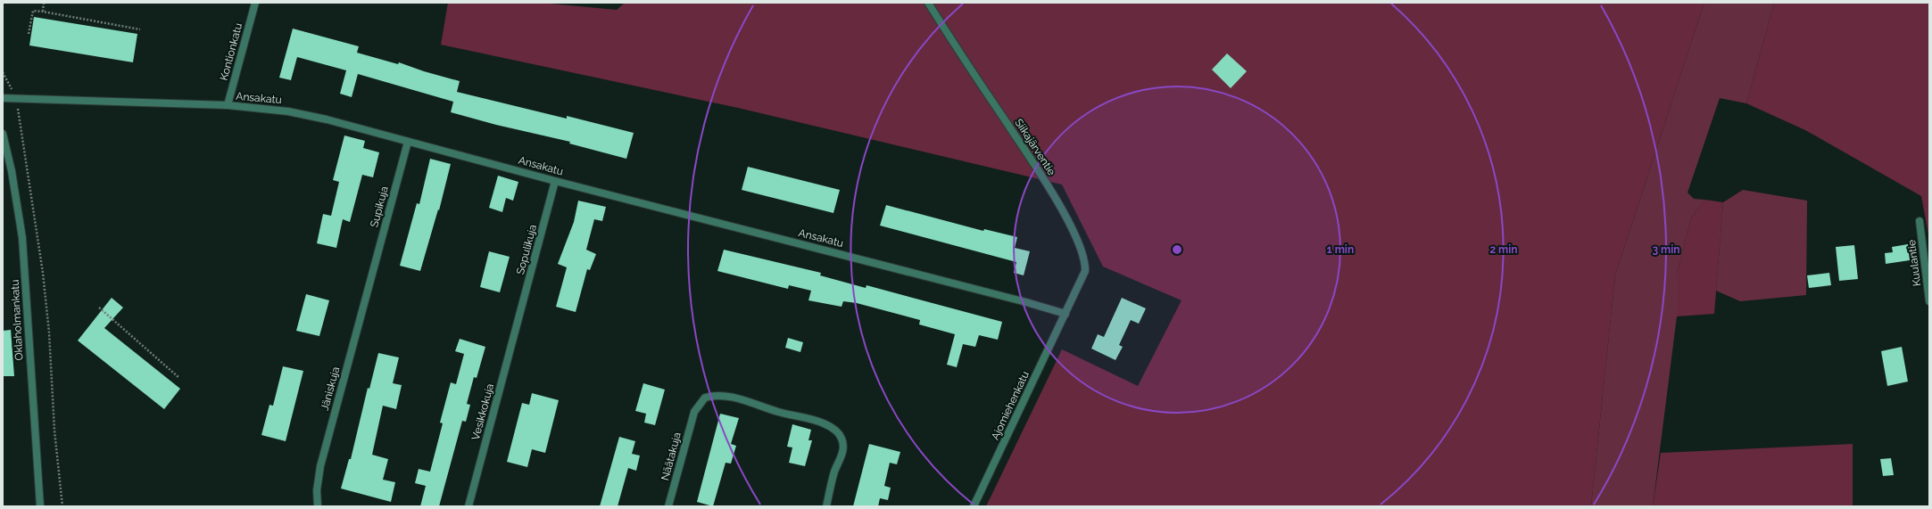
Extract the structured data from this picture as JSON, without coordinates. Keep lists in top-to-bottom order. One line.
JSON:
{"streets":{"street":["Kontionkatu","Ansakatu","Siikajärventie","Supikuja","Sopulikuja","Kuulantie","Oklaholmankatu","Jäniskuja","Ajomiehenkatu","Vesikkokuja","Näätakuja"]},"crossings":[["Kontionkatu","Ansakatu"],["Ansakatu","Siikajärventie"],["Ansakatu","Supikuja"],["Ansakatu","Sopulikuja"],["Ansakatu","Ajomiehenkatu"],["Siikajärventie","Ajomiehenkatu"],["Supikuja","Jäniskuja"],["Sopulikuja","Vesikkokuja"]],"rings":["1 min","2 min","3 min"]}
